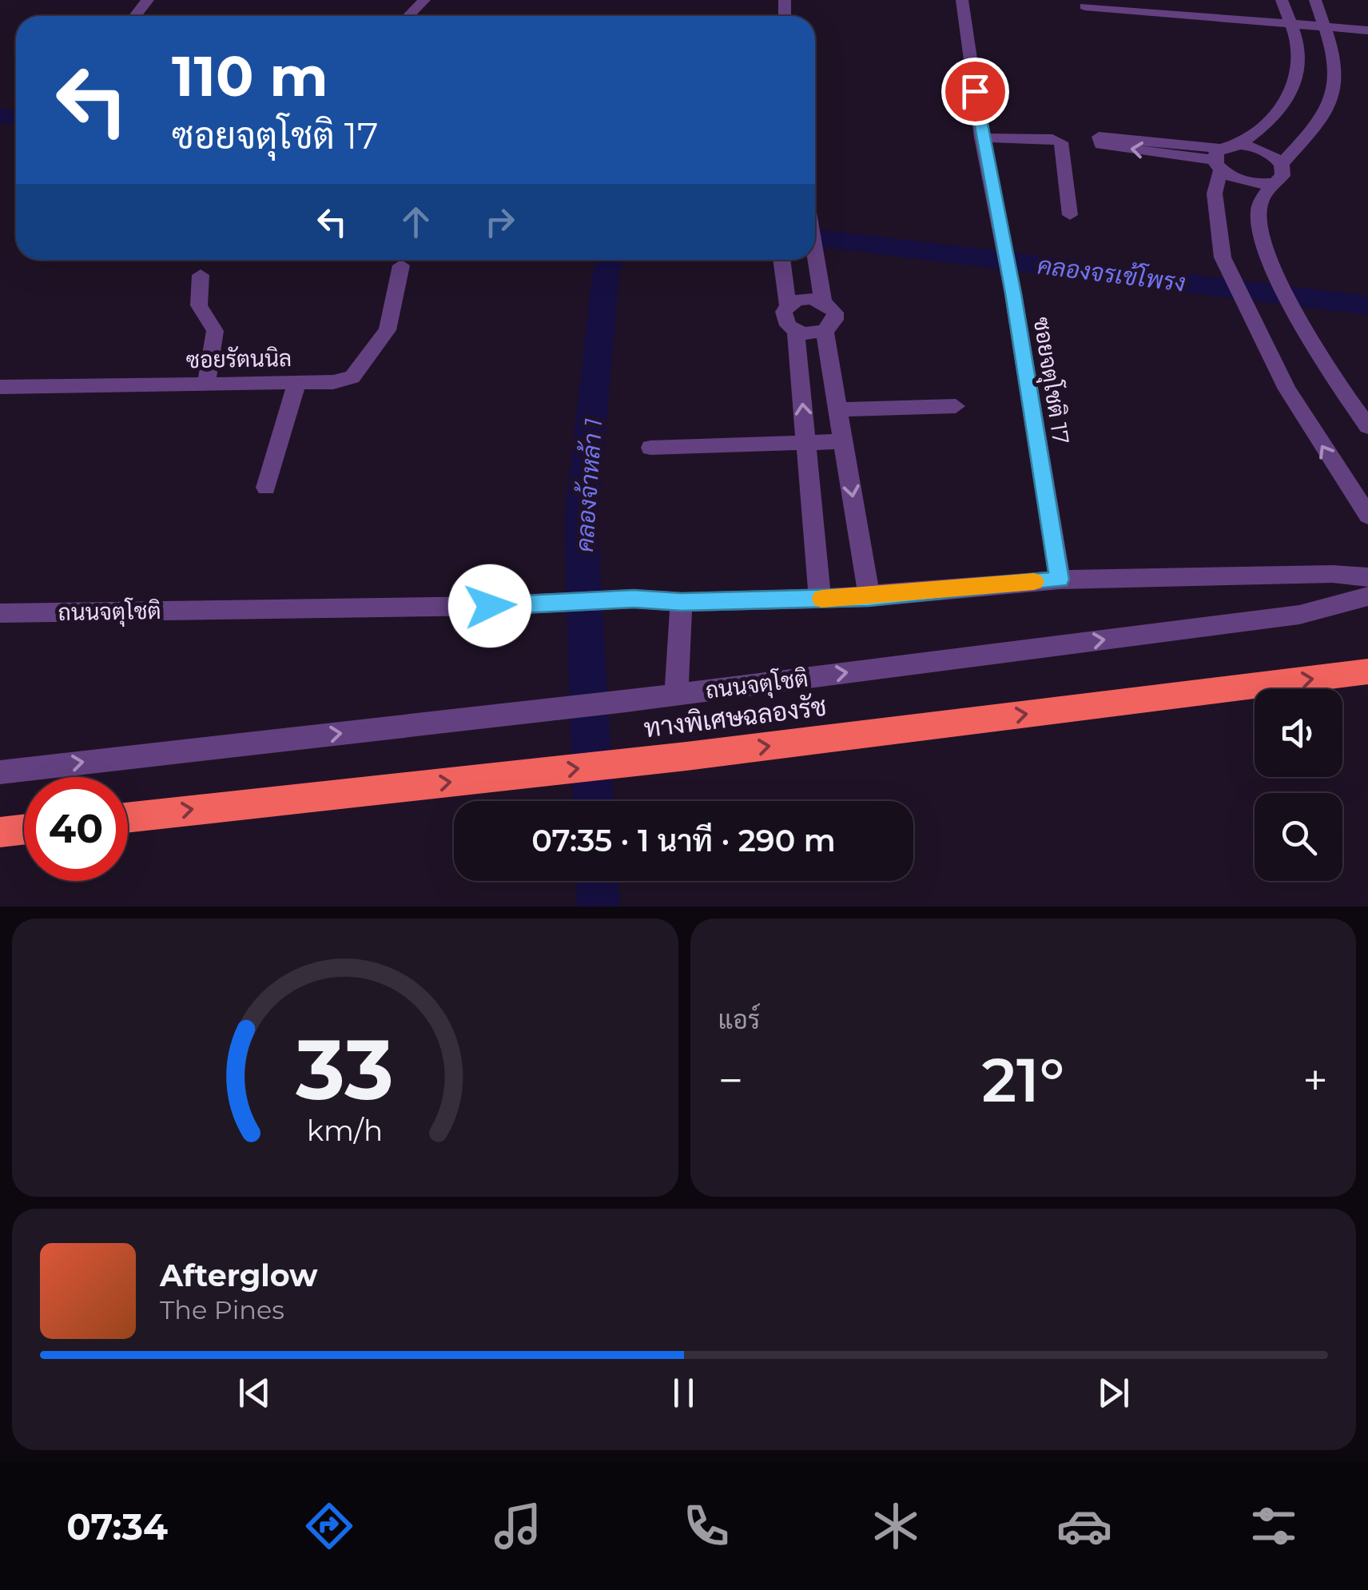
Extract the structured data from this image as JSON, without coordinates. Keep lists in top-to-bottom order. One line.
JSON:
{"streets":{"highway":["ทางพิเศษฉลองรัช"],"street":["ซอยรัตนนิล","ซอยจตุโชติ 17","ถนนจตุโชติ"]},"crossings":[["ซอยจตุโชติ 17","ถนนจตุโชติ"]],"one_way":["ทางพิเศษฉลองรัช"],"water":["คลองจรเข้โพรง","คลองจ้าหล้า 1"],"page":{"turn":["110 m","ซอยจตุโชติ 17"],"limit":"40","trip":"07:35 · 1 นาที · 290 m","tile":"แอร์","heat":["−","21°","+"],"song":["Afterglow","The Pines"],"tabs":"07:34","gauge":["33","km/h"]}}
